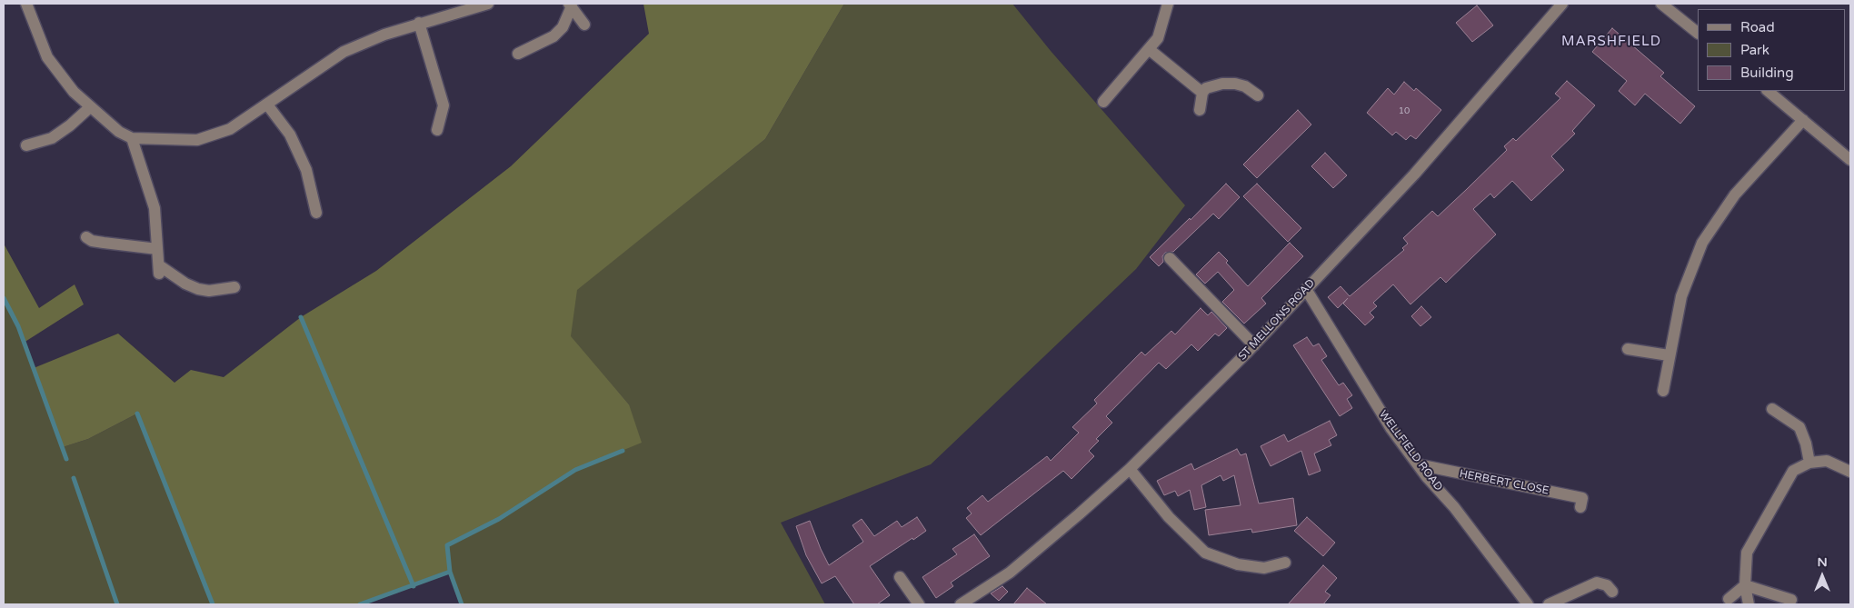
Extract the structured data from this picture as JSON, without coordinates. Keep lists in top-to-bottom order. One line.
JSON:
{"streets":{"street":["ST MELLONS ROAD","WELLFIELD ROAD","HERBERT CLOSE"]},"crossings":[["ST MELLONS ROAD","WELLFIELD ROAD"],["WELLFIELD ROAD","HERBERT CLOSE"]],"districts":["MARSHFIELD"],"house_numbers":["10"],"legend":["Road","Park","Building"],"north":"top"}
